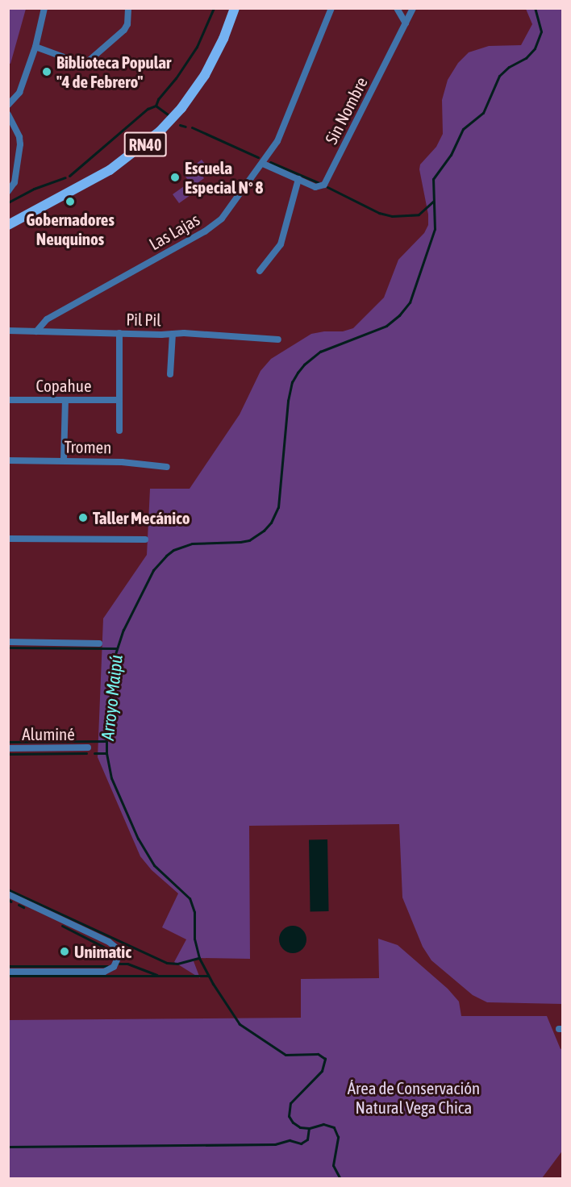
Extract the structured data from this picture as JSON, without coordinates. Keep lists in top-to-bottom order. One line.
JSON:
{"streets":{"main road":["RN40"],"street":["Sin Nombre","Las Lajas","Pil Pil","Copahue","Tromen","Aluminé"]},"crossings":[["Sin Nombre","Las Lajas"],["Las Lajas","Pil Pil"]],"water":["Arroyo Maipú"],"parks":["Área de Conservación Natural Vega Chica"],"places":["Biblioteca Popular \"4 de Febrero\"","Escuela Especial N° 8","Gobernadores Neuquinos","Taller Mecánico","Unimatic"]}
